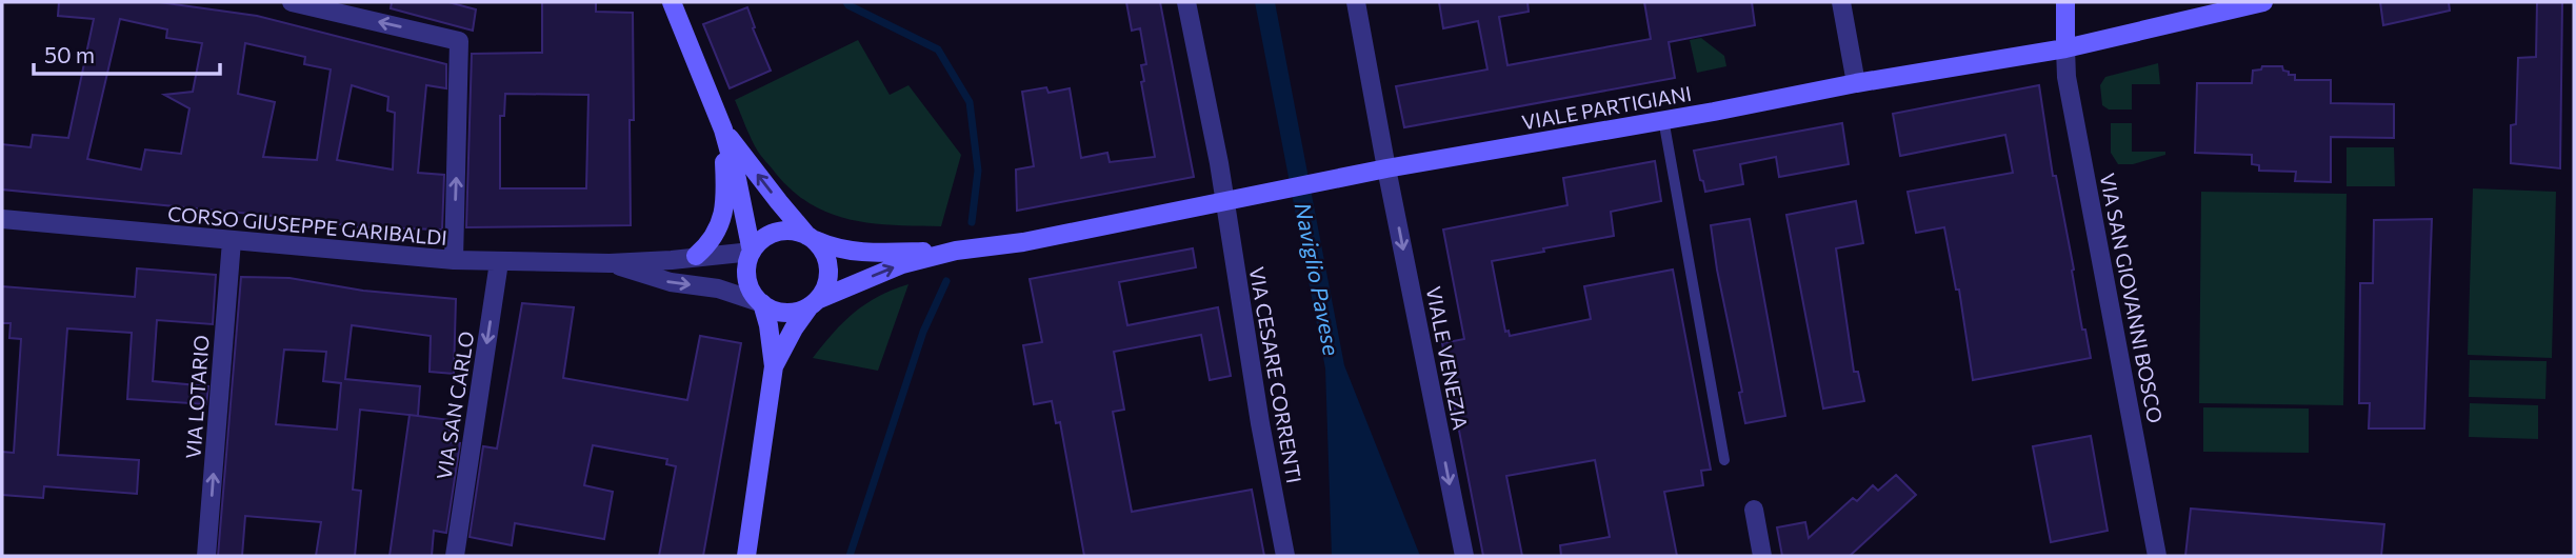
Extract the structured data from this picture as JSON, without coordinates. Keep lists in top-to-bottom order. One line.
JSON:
{"streets":{"main road":["VIALE PARTIGIANI"],"street":["CORSO GIUSEPPE GARIBALDI","VIA SAN GIOVANNI BOSCO","VIALE VENEZIA","VIA CESARE CORRENTI","VIA LOTARIO","VIA SAN CARLO"]},"crossings":[["VIALE PARTIGIANI","CORSO GIUSEPPE GARIBALDI"],["VIALE PARTIGIANI","VIA SAN GIOVANNI BOSCO"],["VIALE PARTIGIANI","VIALE VENEZIA"],["VIALE PARTIGIANI","VIA CESARE CORRENTI"],["CORSO GIUSEPPE GARIBALDI","VIA LOTARIO"],["CORSO GIUSEPPE GARIBALDI","VIA SAN CARLO"]],"one_way":["VIALE VENEZIA","VIA LOTARIO","VIA SAN CARLO"],"water":["Naviglio Pavese"],"scale_bar":"50 m"}
